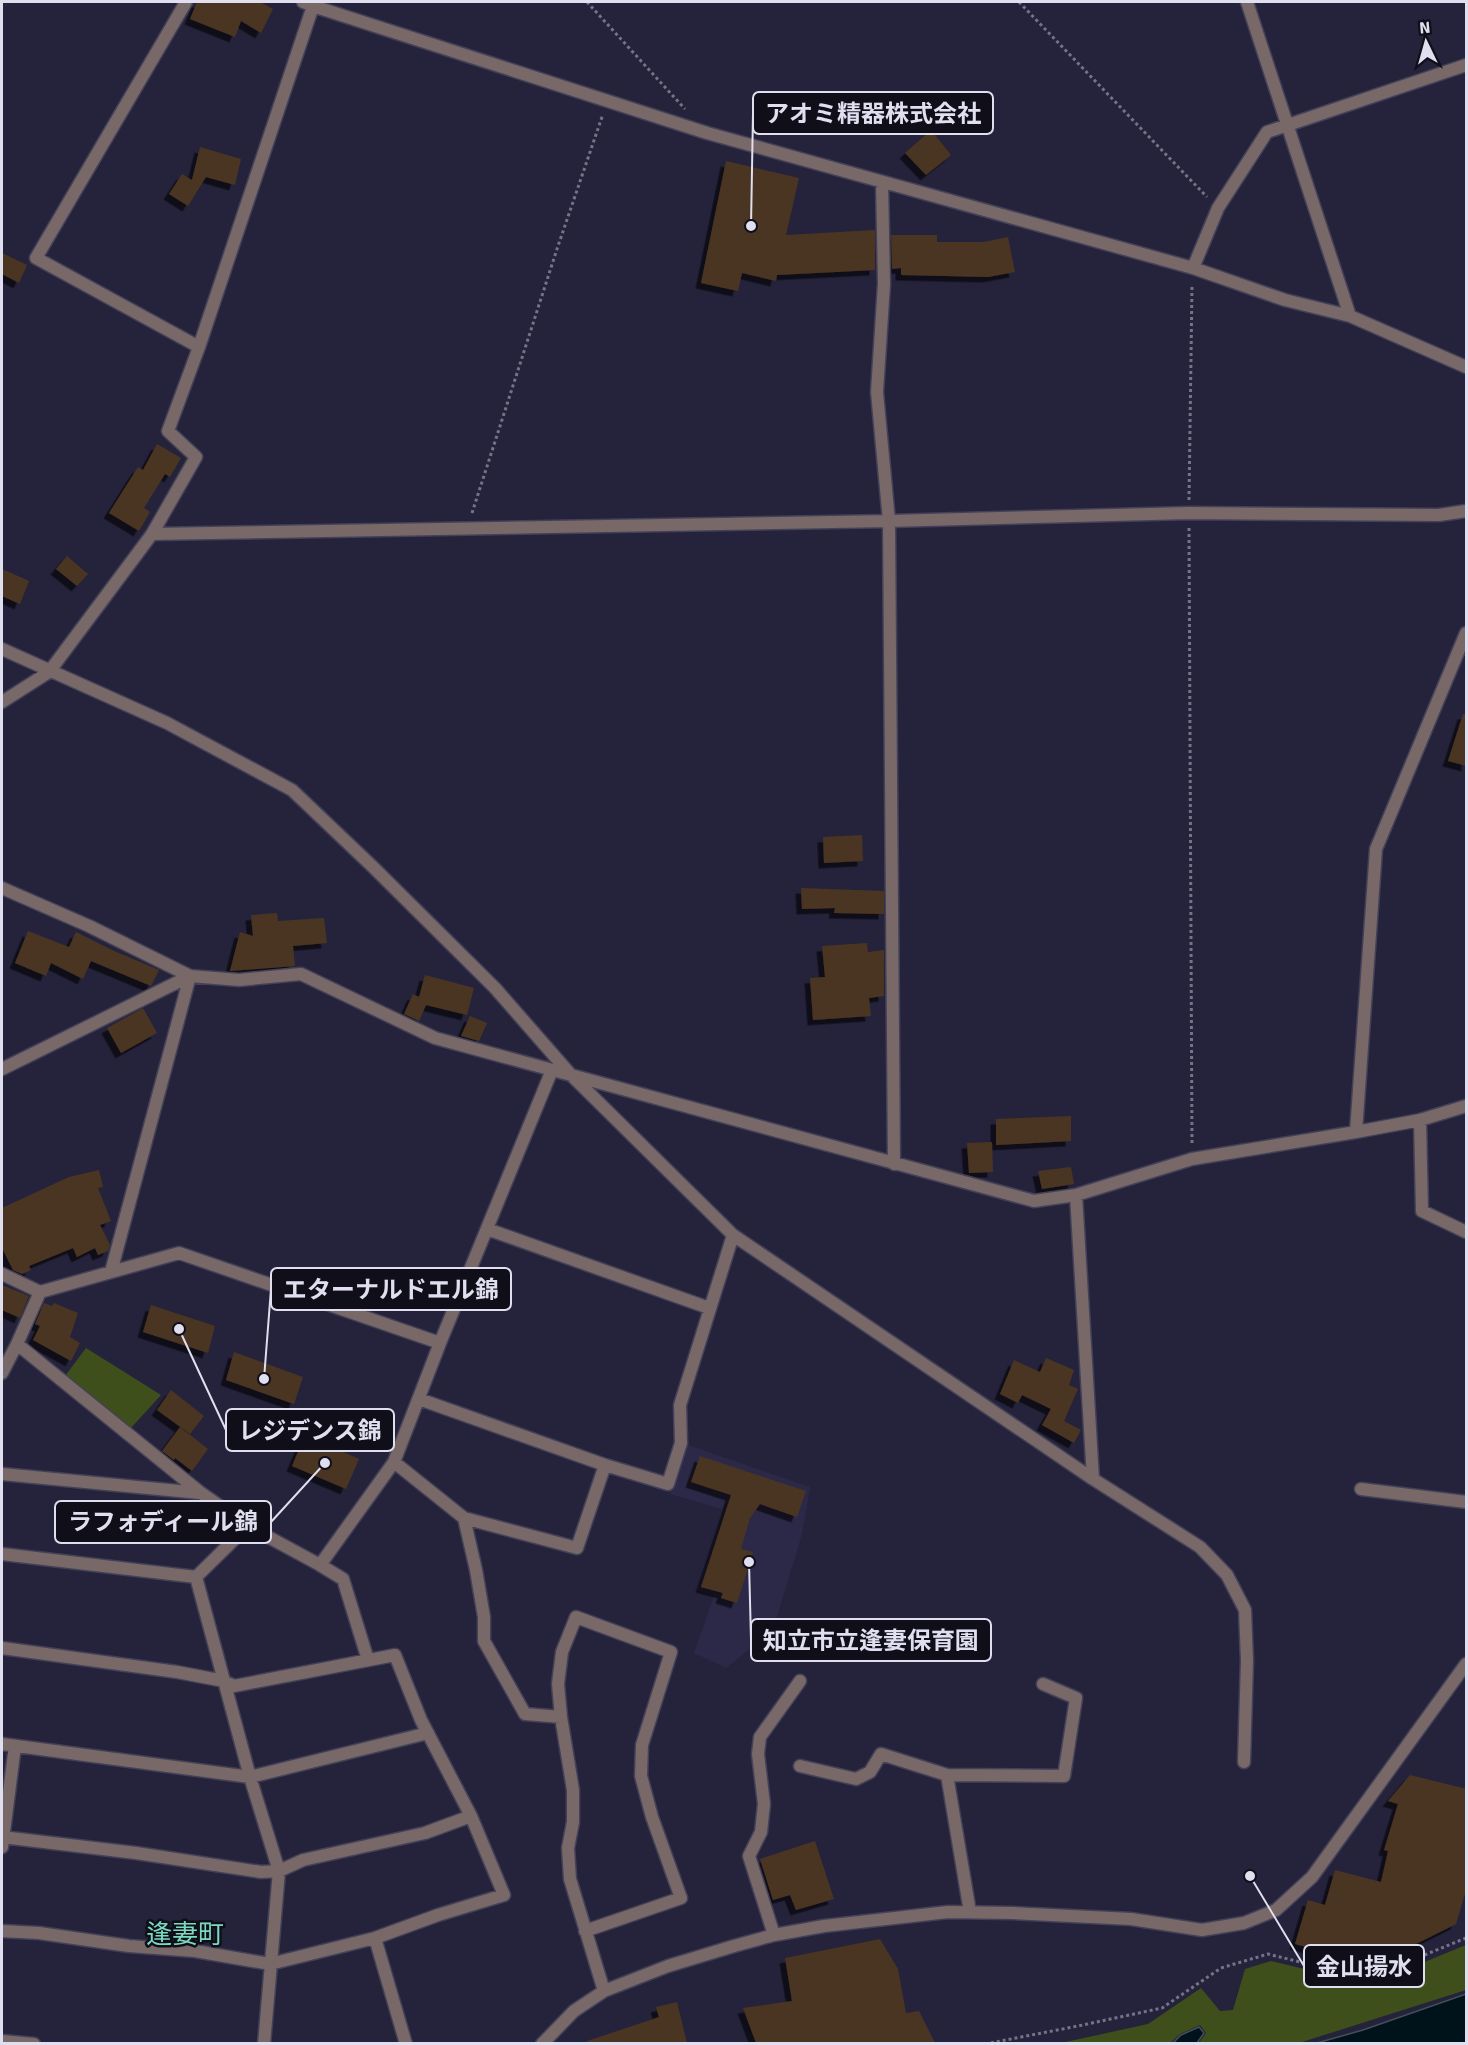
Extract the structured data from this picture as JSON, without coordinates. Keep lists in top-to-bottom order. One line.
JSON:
{"districts":["逢妻町"],"places":["アオミ精器株式会社","レジデンス錦","エターナルドエル錦","ラフォディール錦","知立市立逢妻保育園","金山揚水"],"north":"top"}
